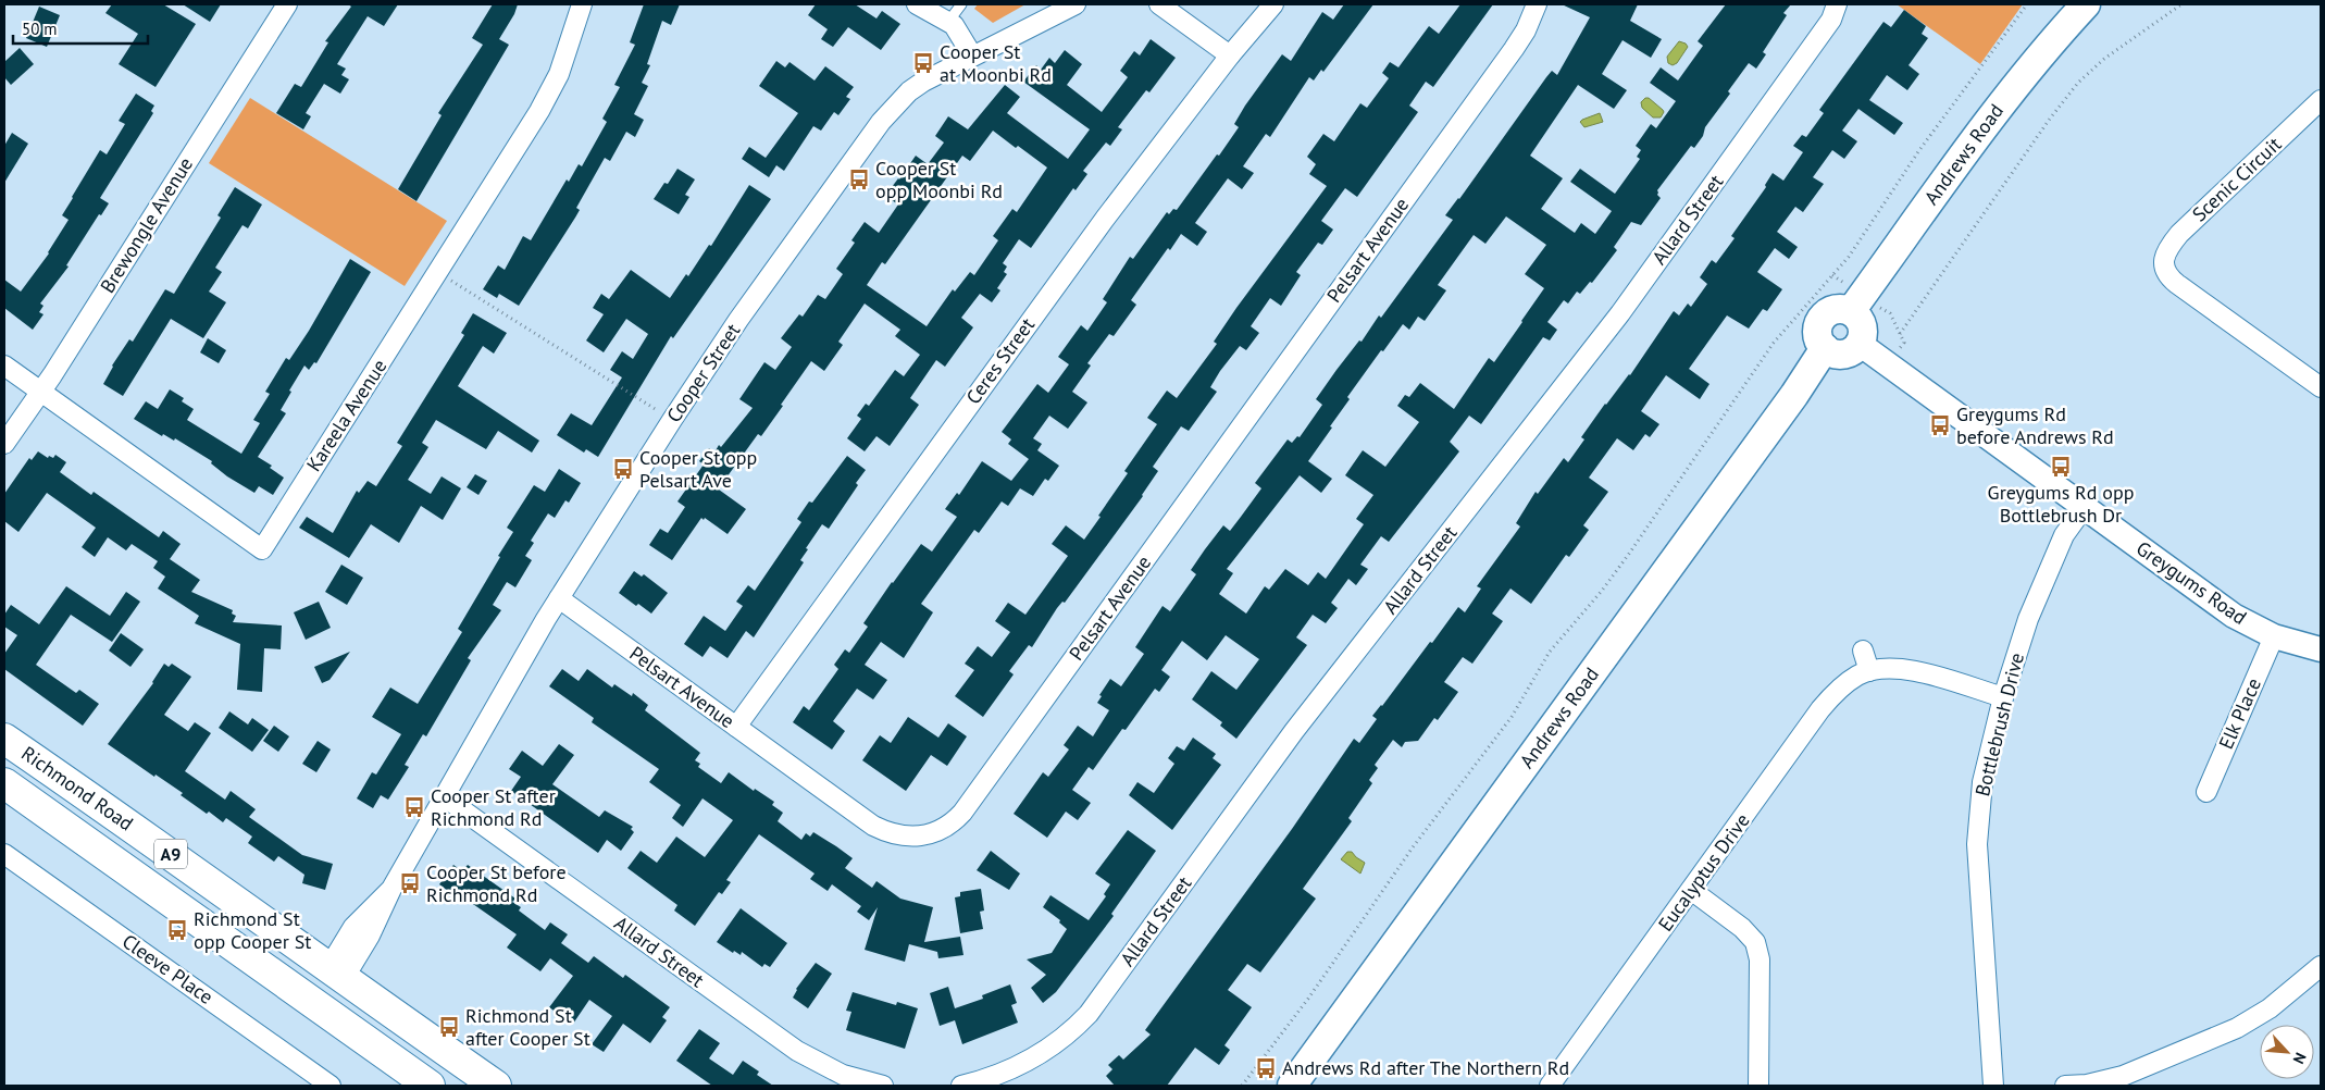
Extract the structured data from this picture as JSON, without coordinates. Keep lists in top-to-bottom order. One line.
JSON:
{"streets":{"highway":["Richmond Road","A9"],"main road":["Andrews Road"],"street":["Scenic Circuit","Allard Street","Brewongle Avenue","Pelsart Avenue","Ceres Street","Cooper Street","Kareela Avenue","Greygums Road","Elk Place","Bottlebrush Drive","Eucalyptus Drive","Cleeve Place"]},"crossings":[["Andrews Road","Greygums Road"],["Allard Street","Cooper Street"],["Brewongle Avenue","Kareela Avenue"],["Pelsart Avenue","Ceres Street"],["Pelsart Avenue","Cooper Street"],["Cooper Street","Richmond Road"],["Greygums Road","Elk Place"],["Greygums Road","Bottlebrush Drive"],["Bottlebrush Drive","Eucalyptus Drive"]],"places":{"bus stop":["Cooper St at Moonbi Rd","Cooper St opp Moonbi Rd","Greygums Rd before Andrews Rd","Greygums Rd opp Bottlebrush Dr","Cooper St opp Pelsart Ave","Cooper St after Richmond Rd","Cooper St before Richmond Rd","Richmond St opp Cooper St","Richmond St after Cooper St","Andrews Rd after The Northern Rd"]},"scale_bar":"50 m","north":"bottom right"}
